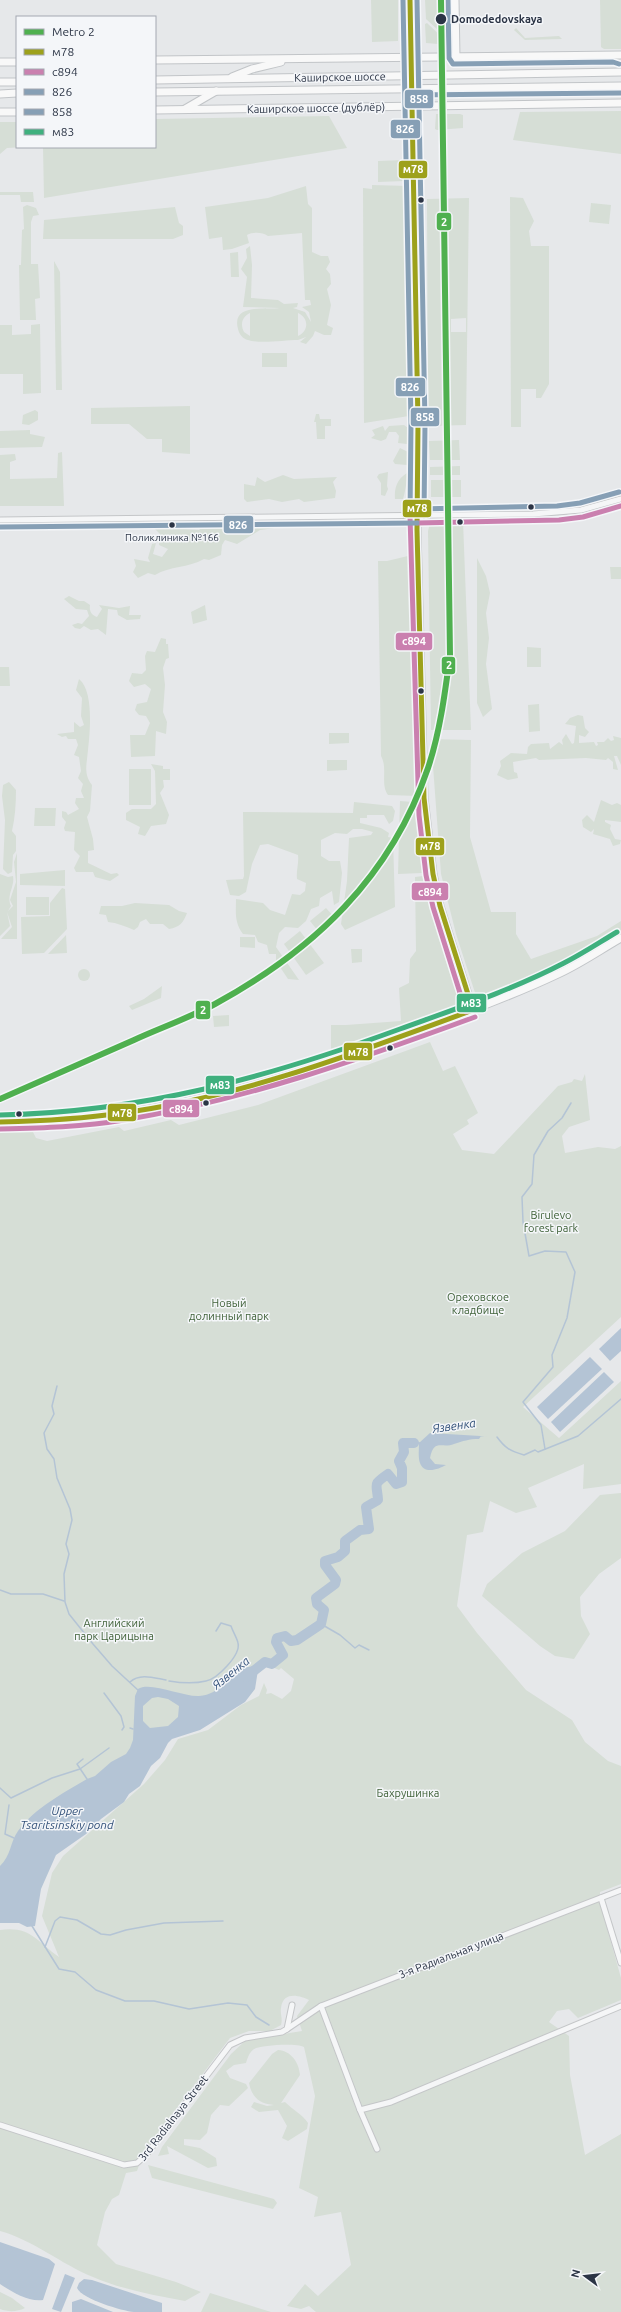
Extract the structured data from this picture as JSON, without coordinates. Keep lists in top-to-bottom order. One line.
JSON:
{"streets":{"main road":["Каширское шоссе","Каширское шоссе (дублёр)"],"street":["3-я Радиальная улица","3rd Radialnaya Street"]},"crossings":[["3-я Радиальная улица","3rd Radialnaya Street"]],"water":["Язвенка","Upper Tsaritsinskiy pond"],"parks":["Birulevo forest park","Ореховское кладбище","Новый долинный парк","Английский парк Царицына","Бахрушинка"],"places":["Domodedovskaya","Поликлиника №166"],"lines":["metro line 2","transit line м78","transit line 826","transit line 858","transit line с894","transit line м83"],"legend":["Metro 2","м78","с894","826","858","м83"],"north":"left"}
